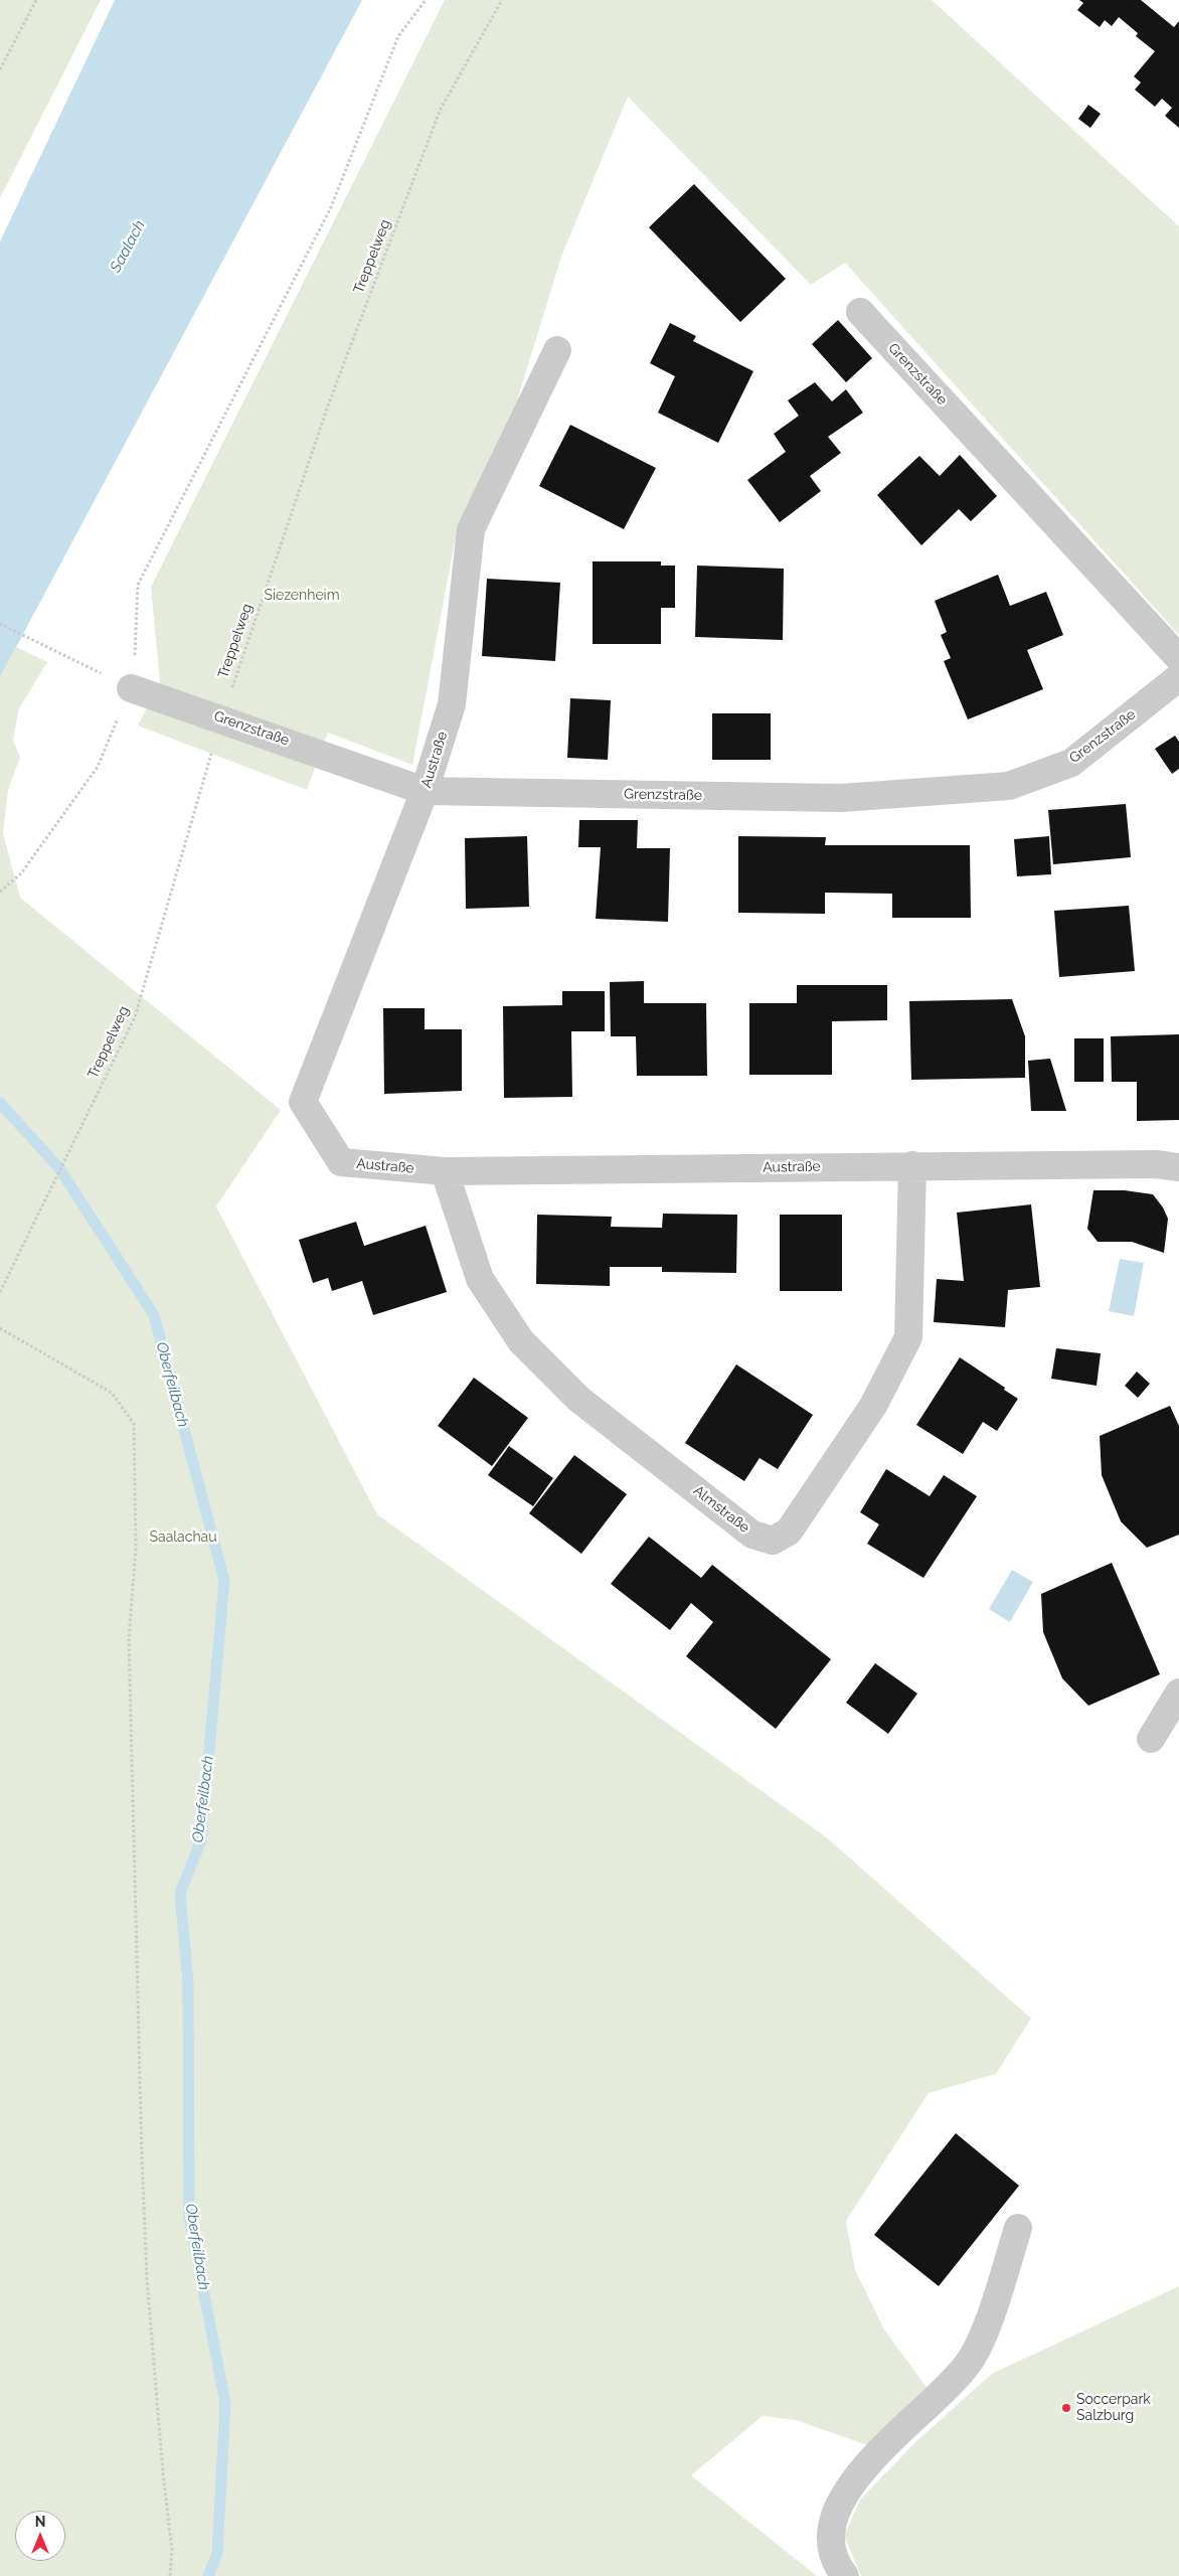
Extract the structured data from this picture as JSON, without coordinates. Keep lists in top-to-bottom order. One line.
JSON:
{"streets":{"street":["Grenzstraße","Austraße","Almstraße"],"path":["Treppelweg"]},"crossings":[["Treppelweg","Grenzstraße"],["Grenzstraße","Austraße"],["Austraße","Almstraße"]],"water":["Saalach","Oberfeilbach"],"parks":["Siezenheim","Saalachau"],"places":["Soccerpark Salzburg"],"north":"top"}
